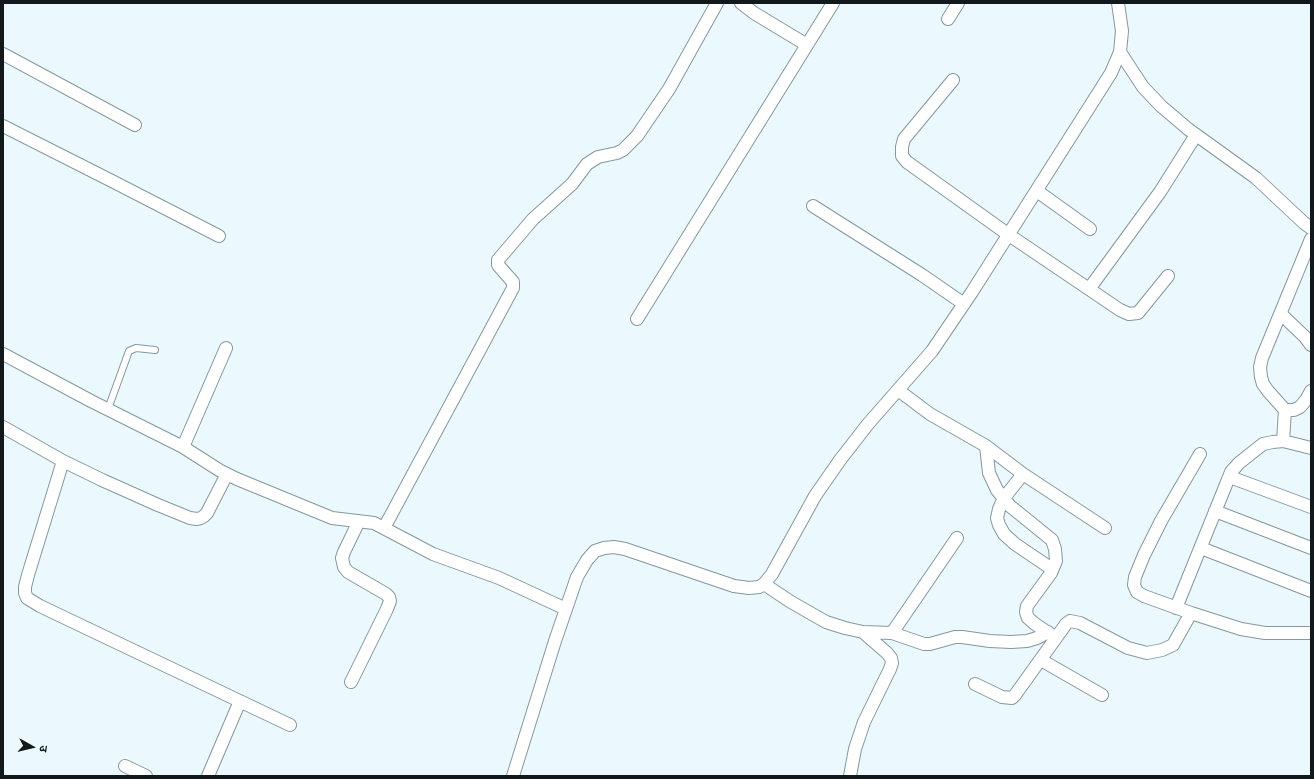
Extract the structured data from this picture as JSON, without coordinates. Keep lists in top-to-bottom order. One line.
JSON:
{"north":"right"}
